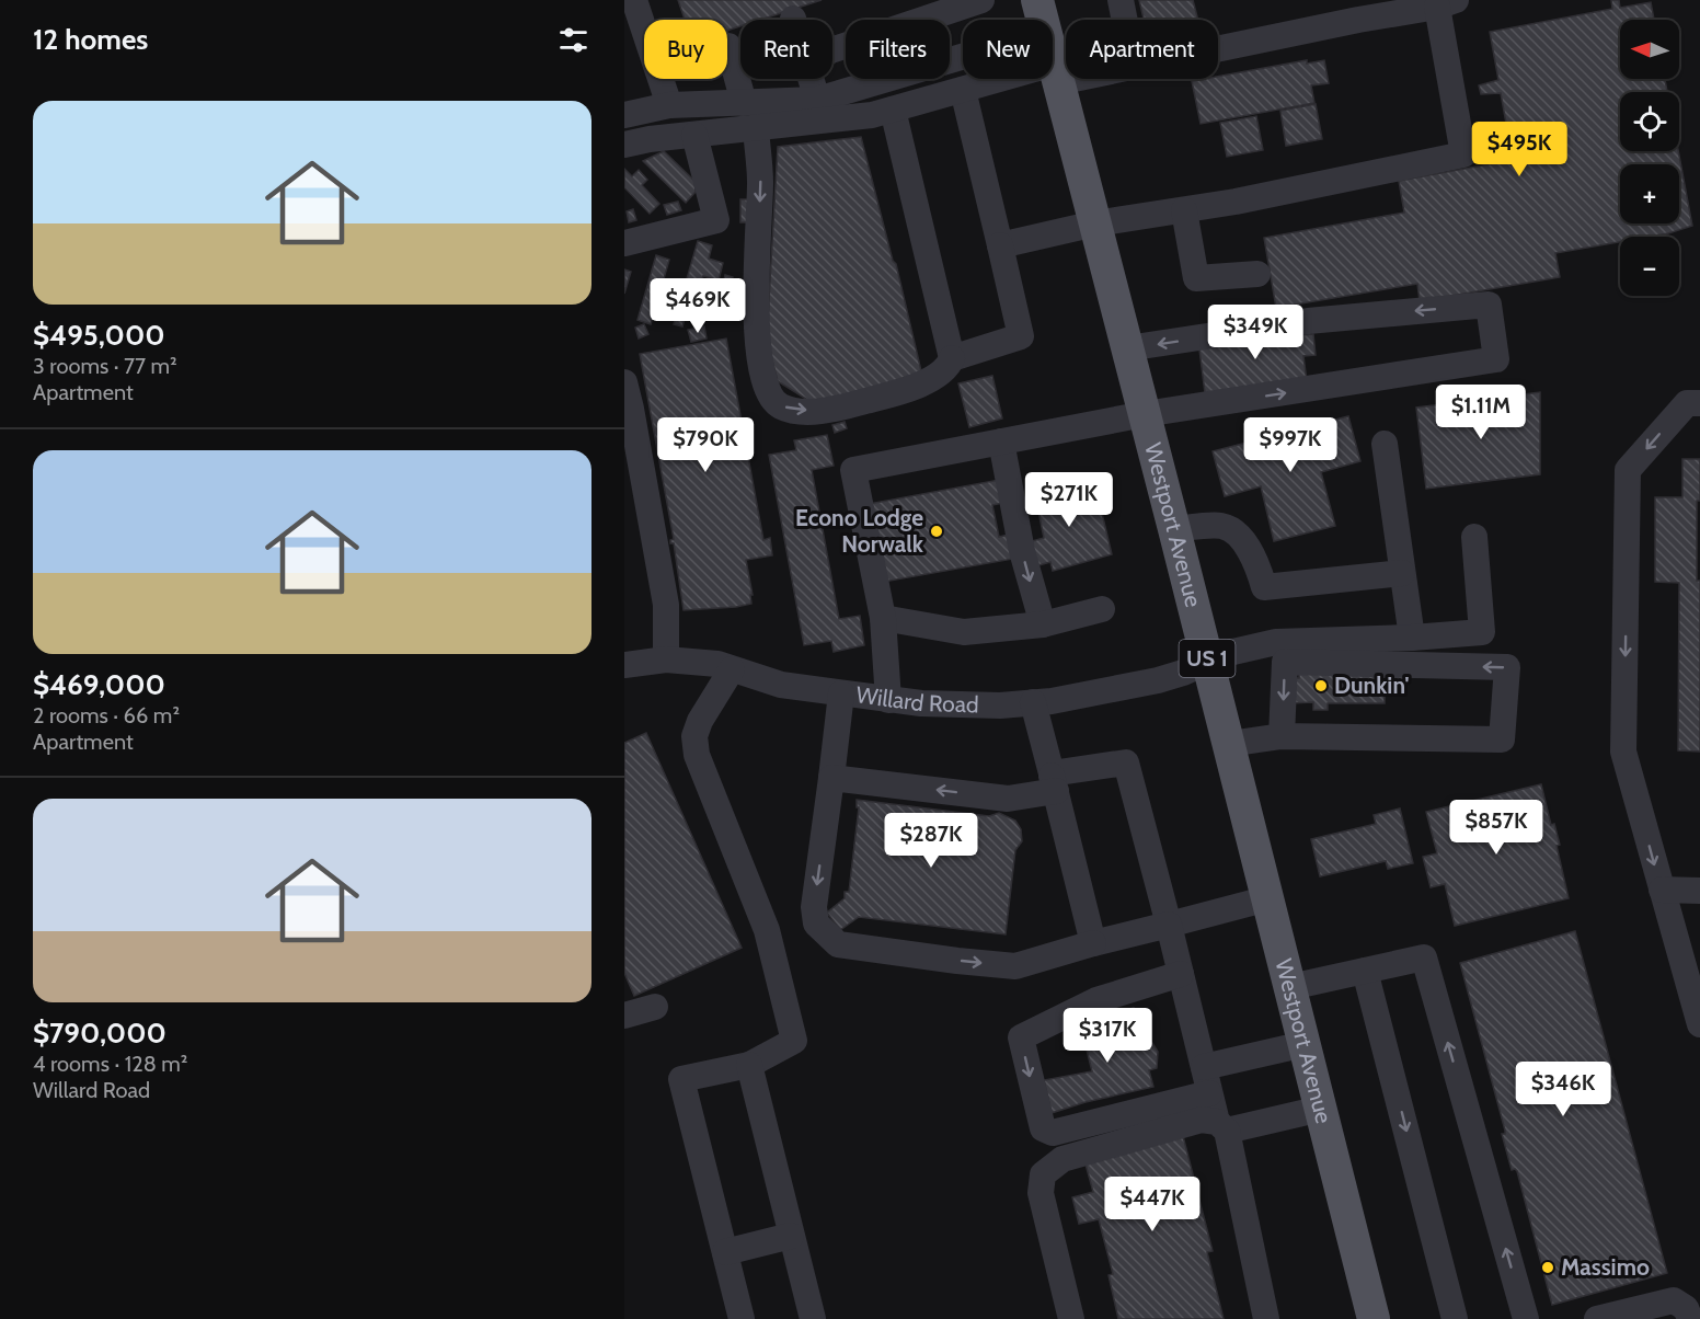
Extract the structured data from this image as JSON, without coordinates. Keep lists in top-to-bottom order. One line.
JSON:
{"streets":{"main road":["Westport Avenue","US 1"],"street":["Willard Road"]},"crossings":[["Westport Avenue","Willard Road"]],"places":["Econo Lodge Norwalk","Dunkin'","Massimo"],"north":"left","page":{"heading":"12 homes","map_buttons":["+","−"],"chip":["Buy","Rent","Filters","New","Apartment"],"list":[{"name":"$495,000","note":"3 rooms · 77 m² · Apartment"},{"name":"$469,000","note":"2 rooms · 66 m² · Apartment"},{"name":"$790,000","note":"4 rooms · 128 m² · Willard Road"}],"price":["$495K","$469K","$349K","$1.11M","$790K","$997K","$271K","$857K","$287K","$317K","$346K","$447K"]}}
